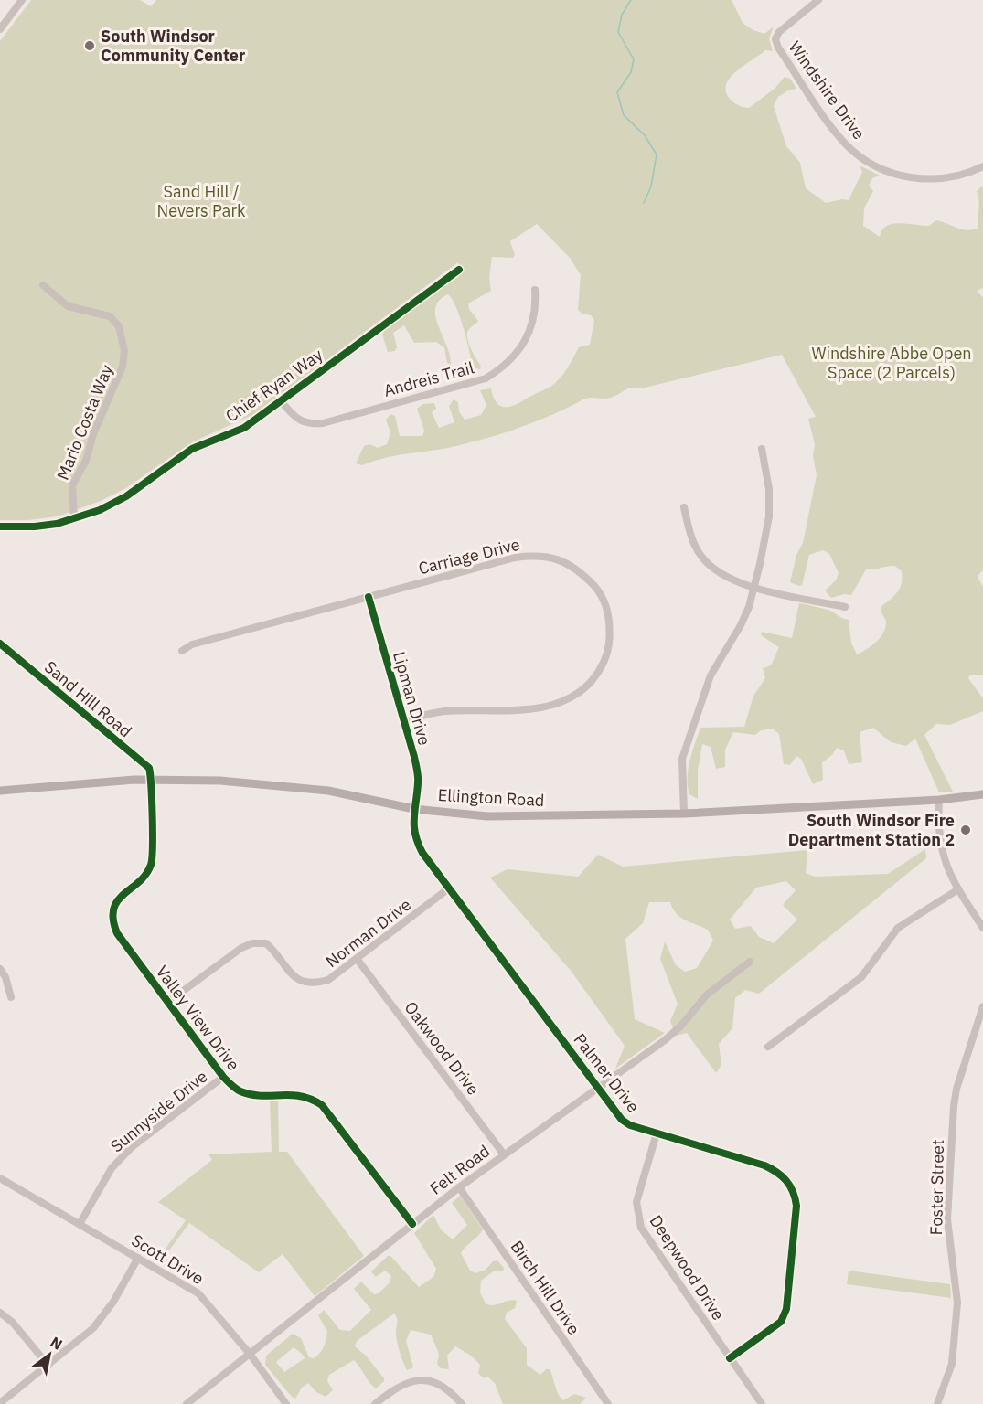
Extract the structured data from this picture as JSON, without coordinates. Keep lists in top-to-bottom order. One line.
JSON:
{"streets":{"main road":["Ellington Road"],"street":["Windshire Drive","Andreis Trail","Chief Ryan Way","Mario Costa Way","Carriage Drive","Lipman Drive","Sand Hill Road","Norman Drive","Valley View Drive","Oakwood Drive","Palmer Drive","Sunnyside Drive","Felt Road","Foster Street","Scott Drive","Deepwood Drive","Birch Hill Drive"]},"crossings":[["Andreis Trail","Chief Ryan Way"],["Chief Ryan Way","Mario Costa Way"],["Carriage Drive","Lipman Drive"],["Lipman Drive","Ellington Road"],["Lipman Drive","Palmer Drive"],["Sand Hill Road","Ellington Road"],["Sand Hill Road","Valley View Drive"],["Ellington Road","Valley View Drive"],["Ellington Road","Palmer Drive"],["Norman Drive","Valley View Drive"],["Norman Drive","Oakwood Drive"],["Norman Drive","Palmer Drive"],["Valley View Drive","Sunnyside Drive"],["Valley View Drive","Felt Road"],["Oakwood Drive","Felt Road"],["Palmer Drive","Felt Road"],["Palmer Drive","Deepwood Drive"],["Sunnyside Drive","Scott Drive"],["Felt Road","Scott Drive"],["Felt Road","Birch Hill Drive"]],"parks":["Sand Hill / Nevers Park","Windshire Abbe Open Space (2 Parcels)"],"places":["South Windsor Community Center","South Windsor Fire Department Station 2"],"north":"top right"}
